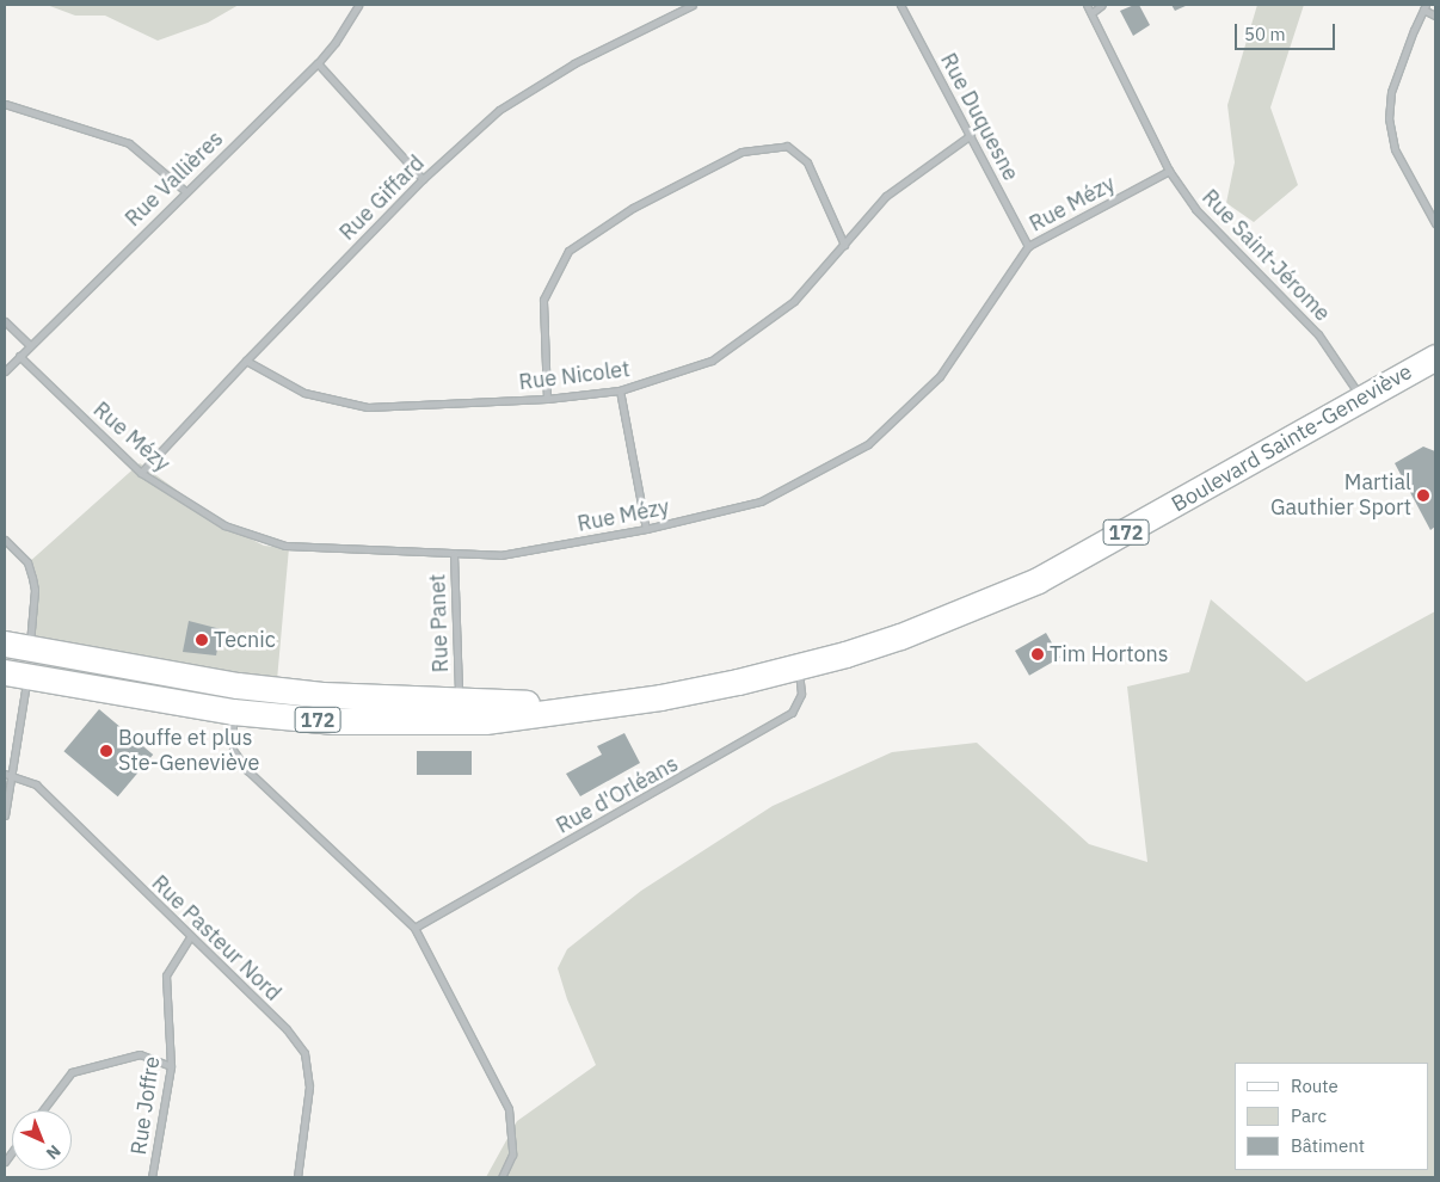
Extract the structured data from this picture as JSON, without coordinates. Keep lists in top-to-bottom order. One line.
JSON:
{"streets":{"main road":["Boulevard Sainte-Geneviève","172"],"street":["Rue Duquesne","Rue Vallières","Rue Giffard","Rue Mézy","Rue Saint-Jérome","Rue Nicolet","Rue Panet","Rue d'Orléans","Rue Pasteur Nord","Rue Joffre"]},"crossings":[["Rue Duquesne","Rue Mézy"],["Rue Duquesne","Rue Nicolet"],["Rue Vallières","Rue Mézy"],["Rue Giffard","Rue Mézy"],["Rue Giffard","Rue Nicolet"],["Rue Mézy","Rue Saint-Jérome"],["Rue Mézy","Rue Panet"],["Rue Saint-Jérome","Boulevard Sainte-Geneviève"],["Boulevard Sainte-Geneviève","Rue d'Orléans"],["Rue Pasteur Nord","Rue Joffre"]],"places":["Martial Gauthier Sport","Tecnic","Tim Hortons","Bouffe et plus Ste-Geneviève"],"legend":["Route","Parc","Bâtiment"],"scale_bar":"50 m","north":"bottom right"}
